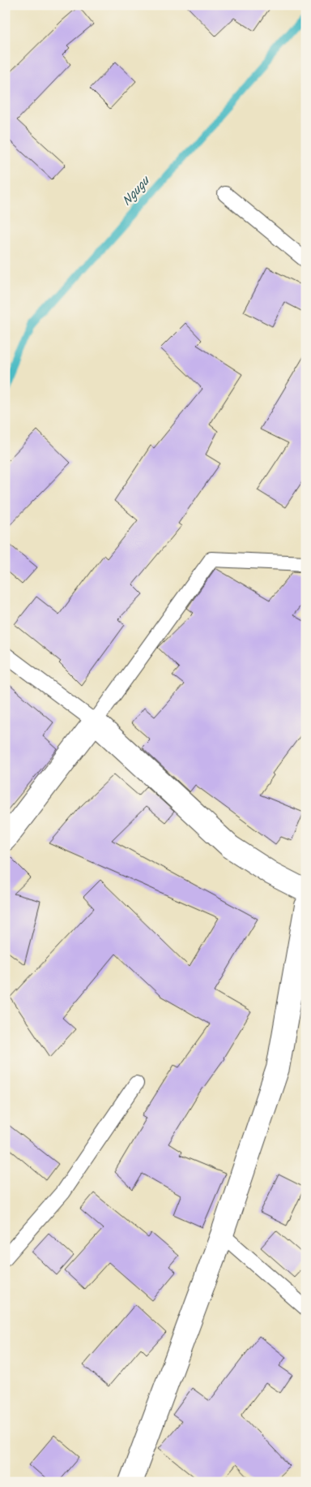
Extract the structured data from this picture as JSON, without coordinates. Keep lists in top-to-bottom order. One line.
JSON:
{"water":["Ngugu"]}
